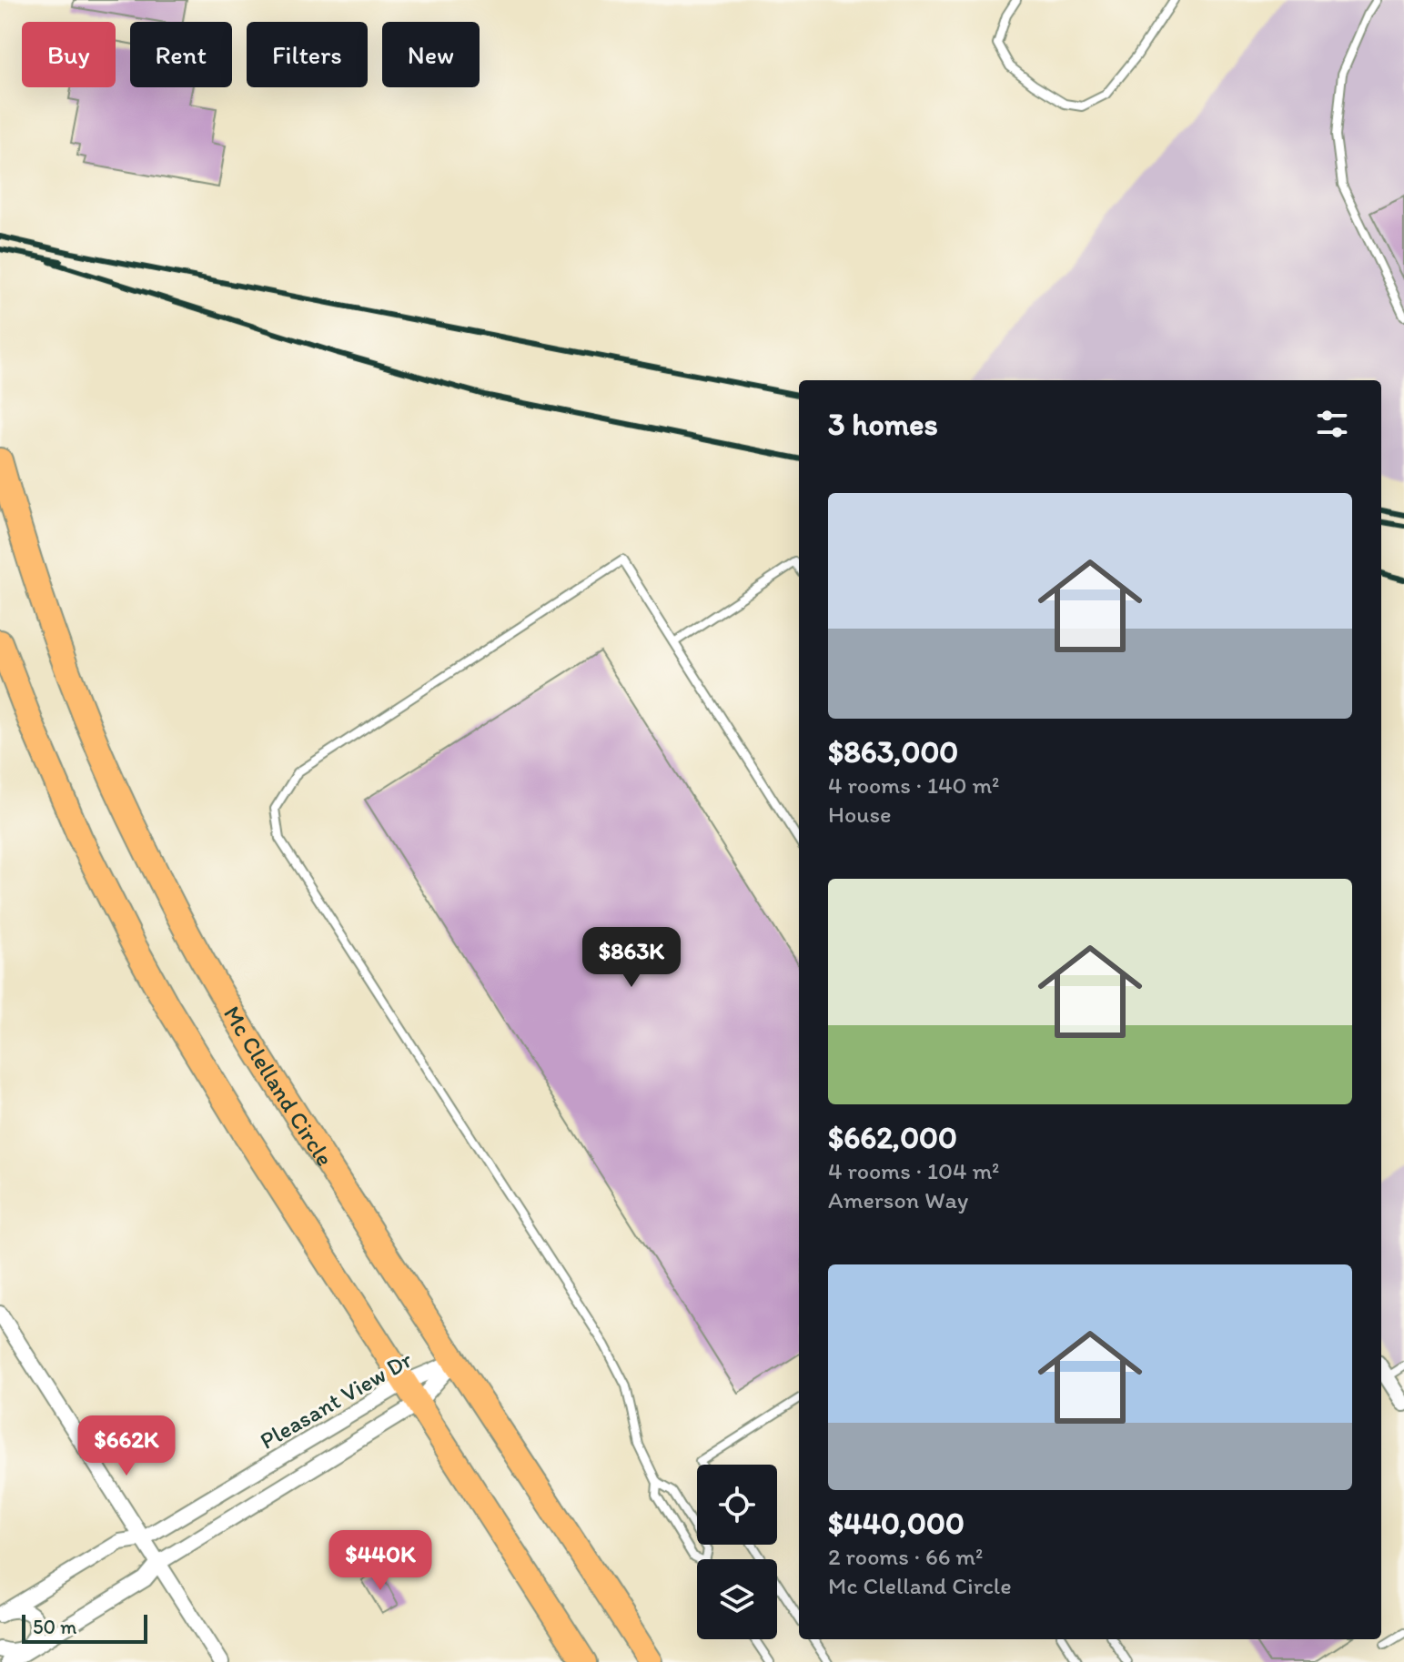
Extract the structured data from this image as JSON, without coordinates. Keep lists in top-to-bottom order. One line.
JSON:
{"streets":{"highway":["Mc Clelland Circle"],"street":["Pleasant View Dr"]},"crossings":[["Mc Clelland Circle","Pleasant View Dr"]],"scale_bar":"50 m","page":{"chip":["Buy","Rent","Filters","New"],"heading":"3 homes","list":[{"name":"$863,000","note":"4 rooms · 140 m² · House"},{"name":"$662,000","note":"4 rooms · 104 m² · Amerson Way"},{"name":"$440,000","note":"2 rooms · 66 m² · Mc Clelland Circle"}],"price":["$863K","$662K","$440K"],"scale":"50 m"}}
